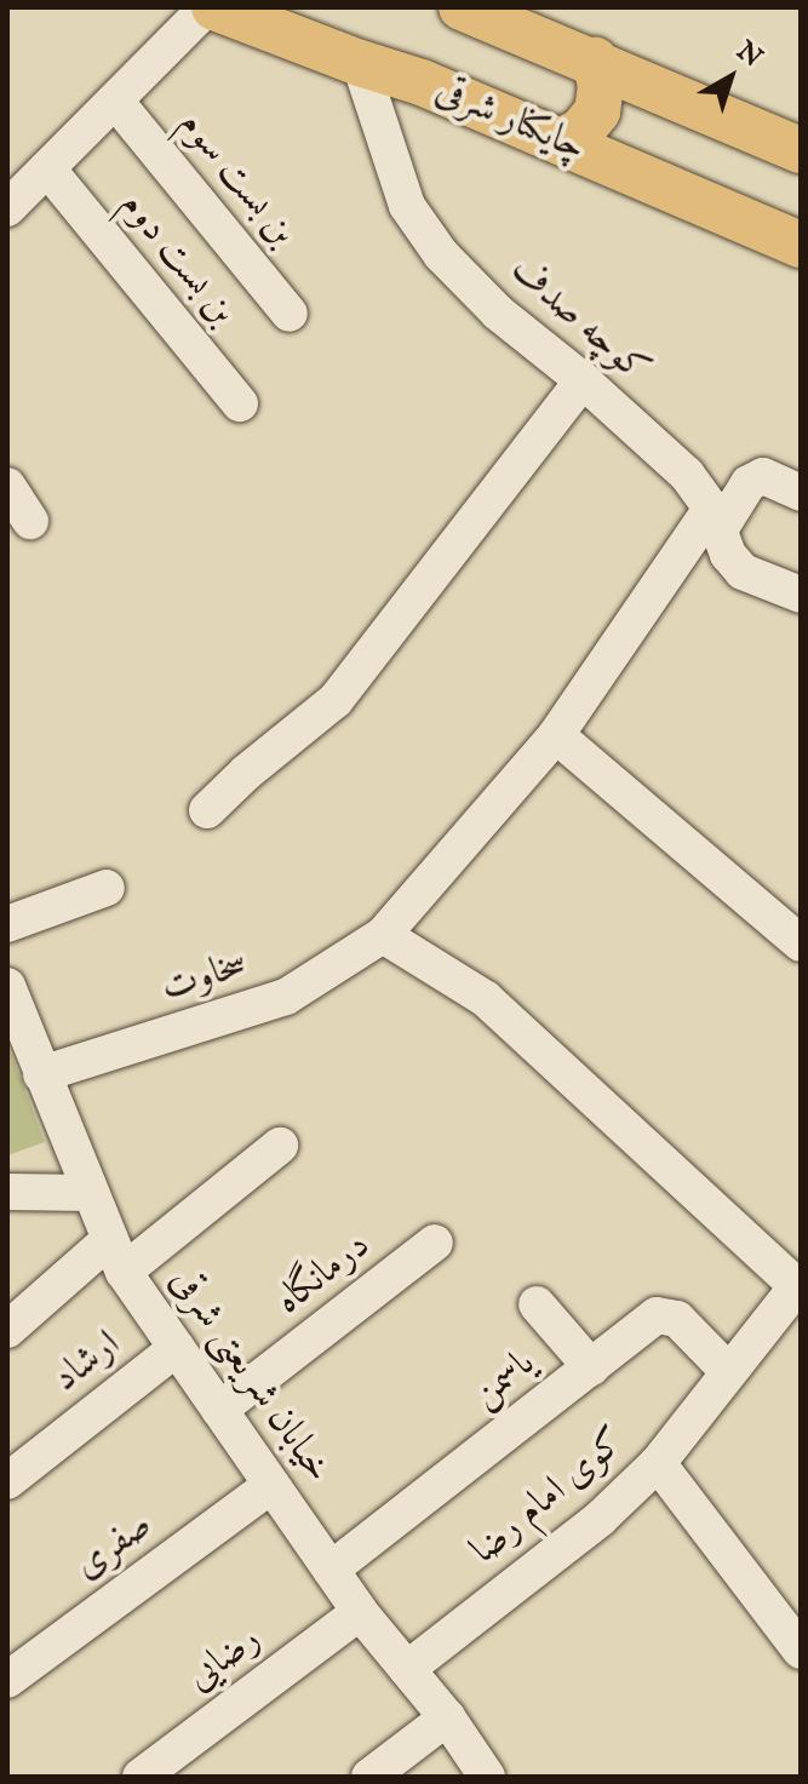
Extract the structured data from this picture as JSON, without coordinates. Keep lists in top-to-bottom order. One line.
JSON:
{"streets":{"main road":["چایکنار شرقی"],"street":["بن بست سوم","بن بست دوم","کوچه صدف","سخاوت","درمانگاه","ارشاد","خیابان شریعتی شرقی","یاسمن","کوی امام رضا","صفری","رضایی"]},"crossings":[["چایکنار شرقی","کوچه صدف"],["کوچه صدف","سخاوت"],["سخاوت","خیابان شریعتی شرقی"],["درمانگاه","خیابان شریعتی شرقی"],["ارشاد","خیابان شریعتی شرقی"],["خیابان شریعتی شرقی","یاسمن"],["خیابان شریعتی شرقی","کوی امام رضا"],["خیابان شریعتی شرقی","صفری"],["خیابان شریعتی شرقی","رضایی"],["یاسمن","کوی امام رضا"]],"north":"top right"}
